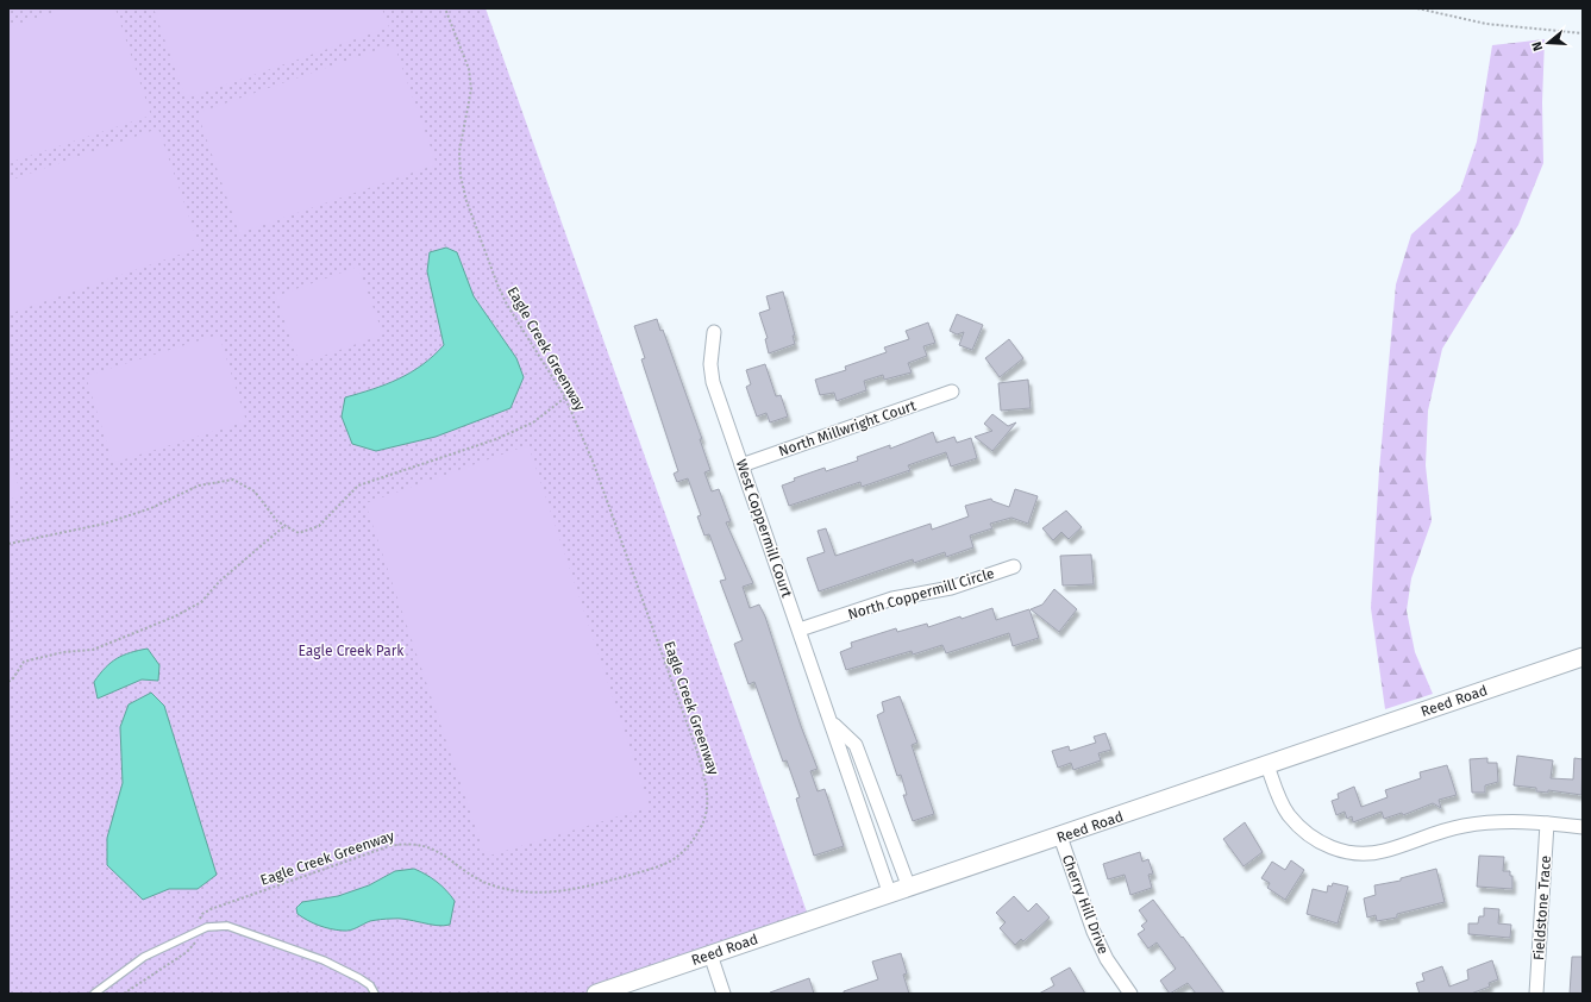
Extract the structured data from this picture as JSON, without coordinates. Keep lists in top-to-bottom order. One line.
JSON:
{"streets":{"main road":["Reed Road"],"street":["North Millwright Court","West Coppermill Court","North Coppermill Circle","Cherry Hill Drive","Fieldstone Trace"],"path":["Eagle Creek Greenway"]},"crossings":[["North Millwright Court","West Coppermill Court"],["West Coppermill Court","North Coppermill Circle"],["West Coppermill Court","Reed Road"],["Reed Road","Cherry Hill Drive"]],"parks":["Eagle Creek Park"],"north":"left"}
